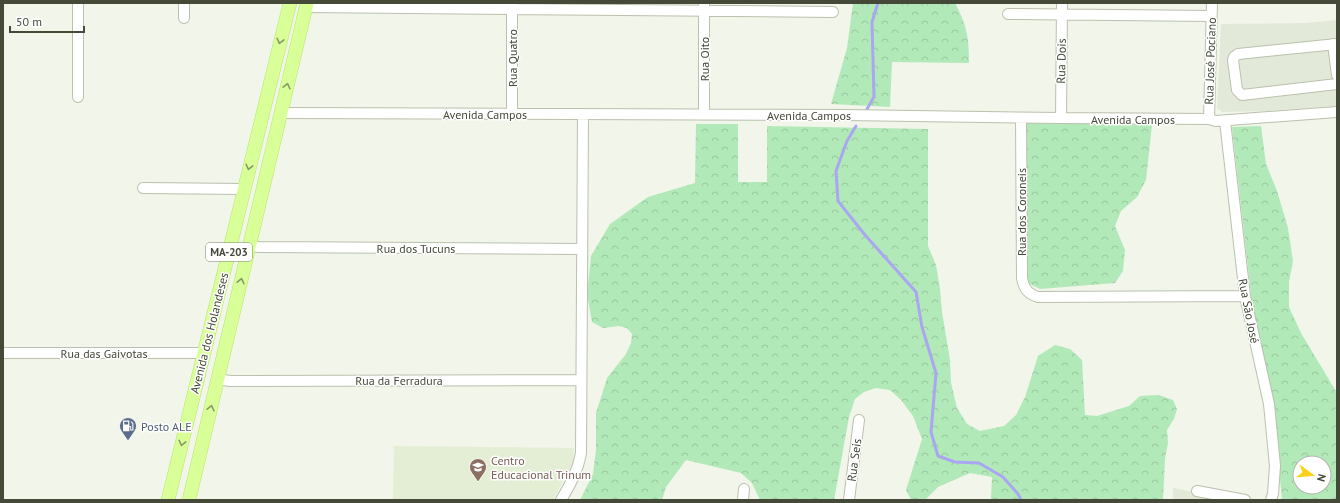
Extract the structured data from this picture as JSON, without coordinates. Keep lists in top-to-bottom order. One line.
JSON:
{"streets":{"main road":["MA-203","Avenida dos Holandeses"],"street":["Rua Quatro","Rua Oito","Rua Dois","Rua José Pociano","Avenida Campos","Rua dos Coroneis","Rua dos Tucuns","Rua São José","Rua das Gaivotas","Rua da Ferradura","Rua Seis"]},"crossings":[["Rua Quatro","Avenida Campos"],["Rua Oito","Avenida Campos"],["Rua Dois","Avenida Campos"],["Rua José Pociano","Avenida Campos"],["Avenida Campos","Rua dos Coroneis"],["Avenida Campos","Rua São José"],["Avenida Campos","Avenida dos Holandeses"],["Rua dos Coroneis","Rua São José"],["Rua dos Tucuns","Avenida dos Holandeses"],["Avenida dos Holandeses","Rua das Gaivotas"],["Avenida dos Holandeses","Rua da Ferradura"]],"places":{"fuel station":["Posto ALE"],"school or university":["Centro Educacional Trinum"]},"scale_bar":"50 m","north":"right"}
